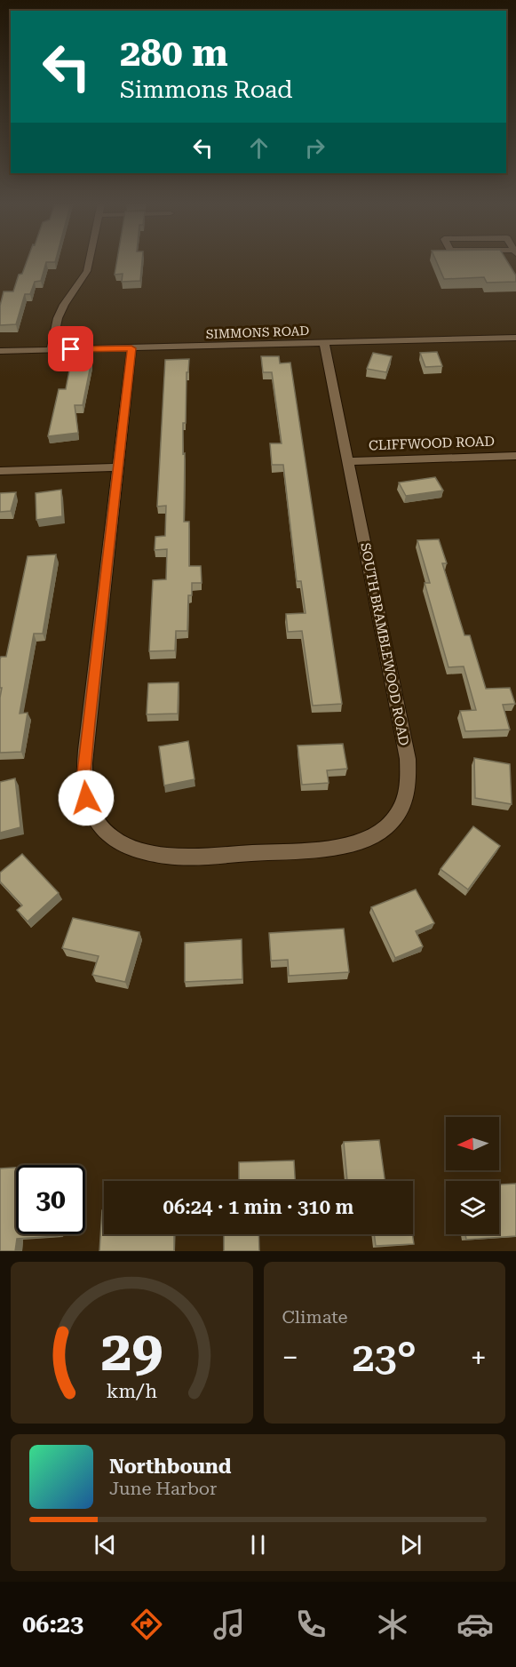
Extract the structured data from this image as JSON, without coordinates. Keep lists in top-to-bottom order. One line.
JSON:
{"streets":{"street":["SIMMONS ROAD","CLIFFWOOD ROAD","SOUTH BRAMBLEWOOD ROAD"]},"crossings":[["SIMMONS ROAD","SOUTH BRAMBLEWOOD ROAD"],["CLIFFWOOD ROAD","SOUTH BRAMBLEWOOD ROAD"]],"north":"left","page":{"turn":["280 m","Simmons Road"],"limit":"30","trip":"06:24 · 1 min · 310 m","tile":"Climate","heat":["−","23°","+"],"song":["Northbound","June Harbor"],"tabs":"06:23","gauge":["29","km/h"]}}
